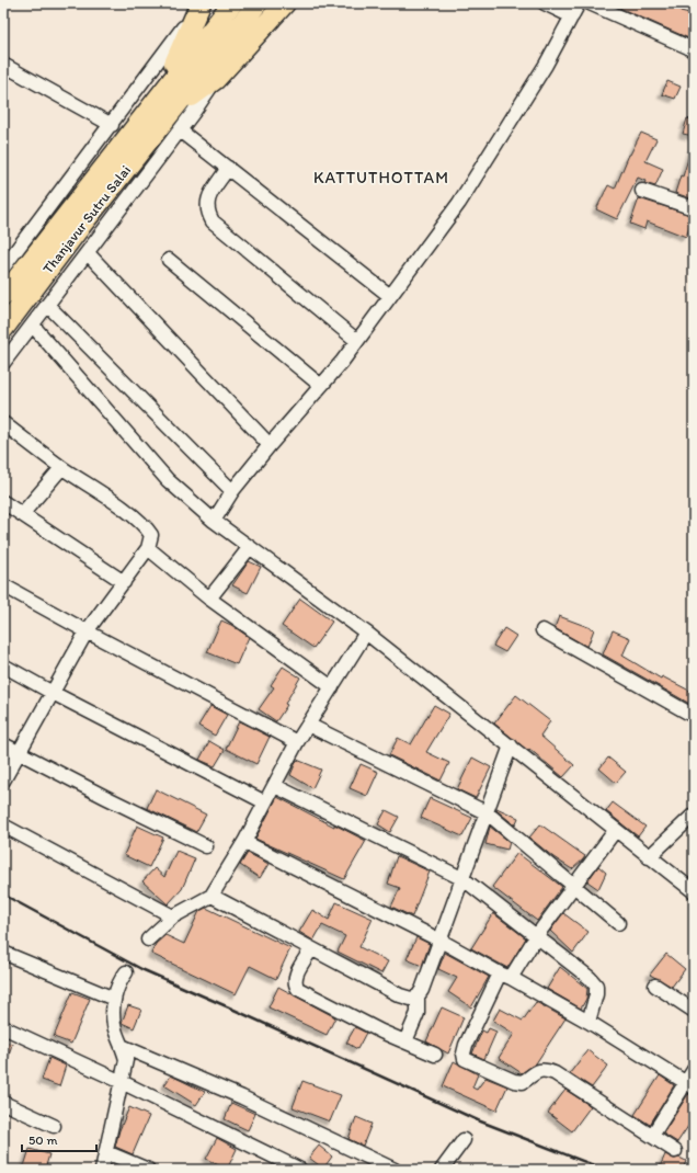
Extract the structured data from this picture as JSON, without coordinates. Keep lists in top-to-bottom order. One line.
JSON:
{"streets":{"highway":["Thanjavur Sutru Salai"]},"districts":["KATTUTHOTTAM"],"scale_bar":"50 m"}
